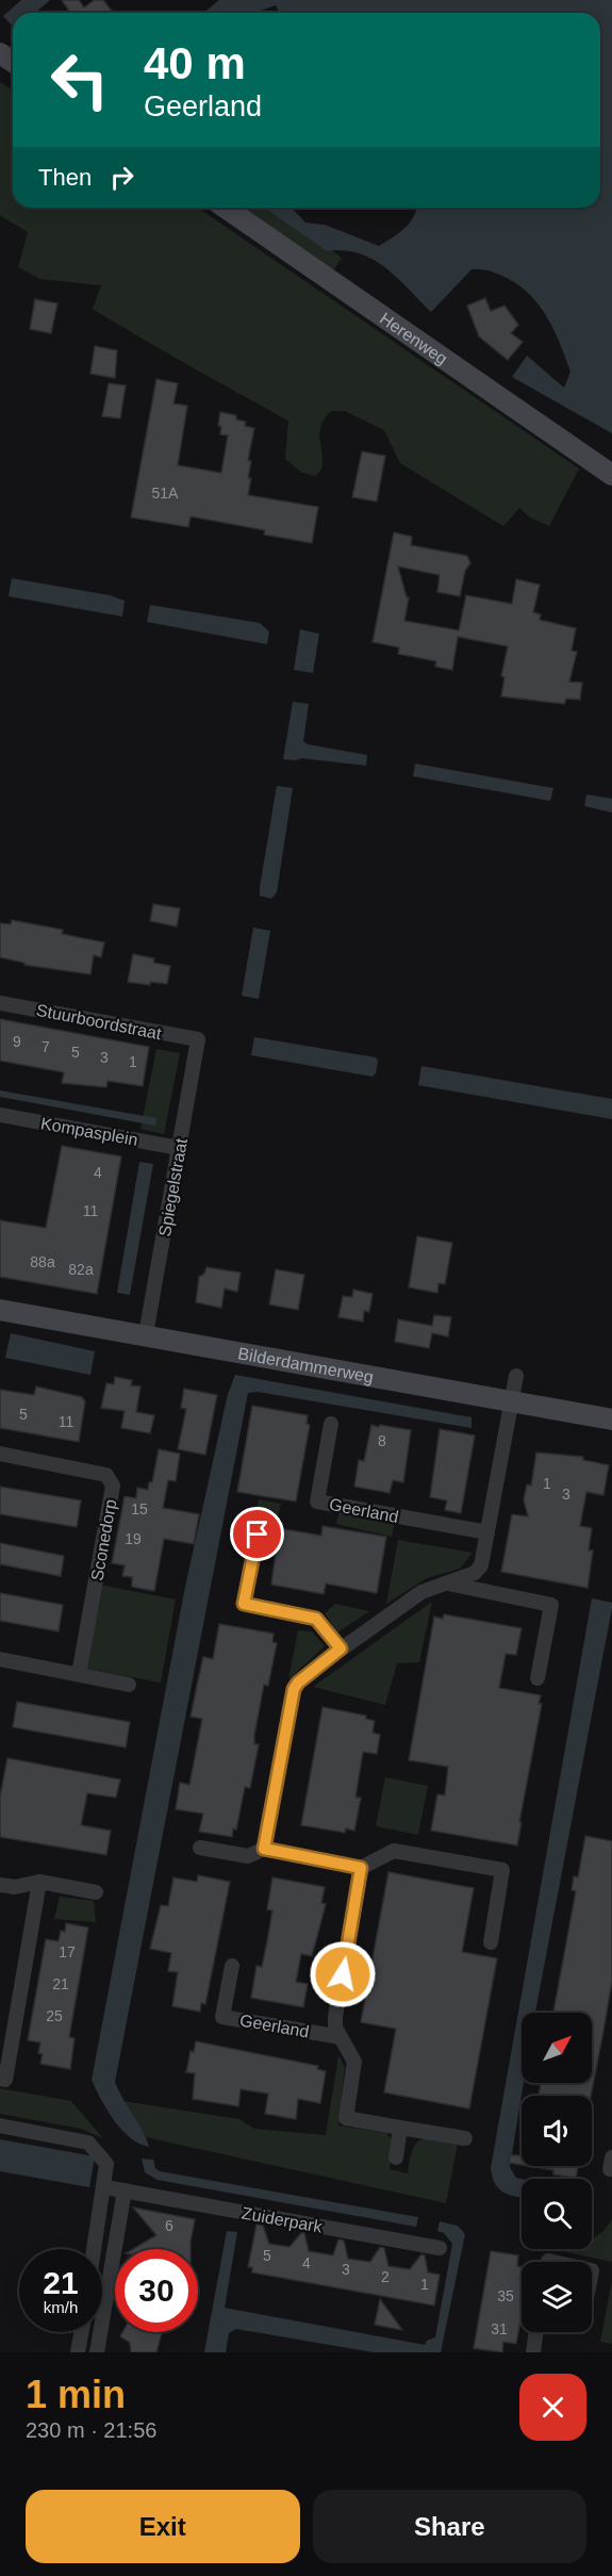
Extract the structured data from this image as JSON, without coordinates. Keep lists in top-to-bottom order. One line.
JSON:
{"streets":{"street":["Herenweg","Stuurboordstraat","Kompasplein","Spiegelstraat","Bilderdammerweg","Geerland","Sconedorp","Zuiderpark"]},"crossings":[["Stuurboordstraat","Spiegelstraat"],["Kompasplein","Spiegelstraat"],["Spiegelstraat","Bilderdammerweg"]],"house_numbers":["51A","9","7","5","3","1","4","11","88a","82a","5","11","8","1","3","15","19","17","21","25","6","5","4","3","2","1","35","31"],"north":"top right","page":{"turn":["40 m","Geerland"],"then":"Then","speed":"21 km/h","limit":"30","heading":["1 min","230 m · 21:56"],"buttons":["Exit","Share"]}}
